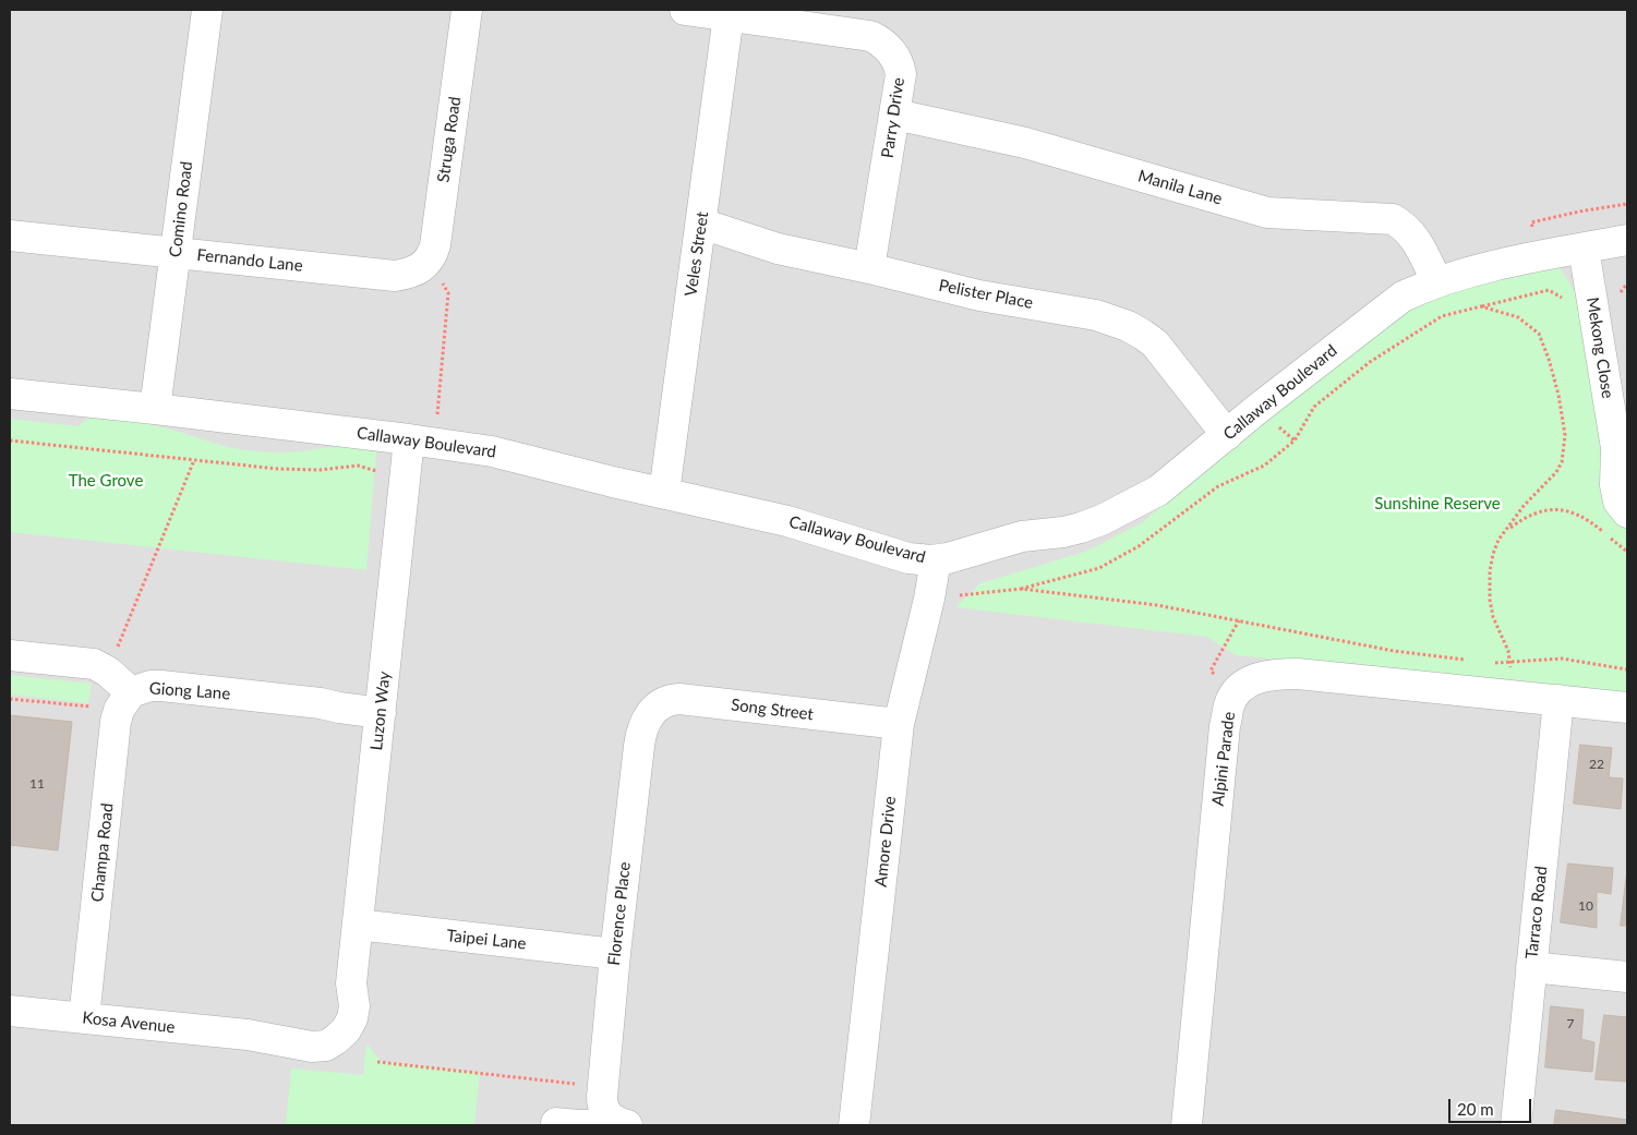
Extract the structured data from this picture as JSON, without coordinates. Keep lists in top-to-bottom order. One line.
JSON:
{"streets":{"street":["Parry Drive","Struga Road","Manila Lane","Comino Road","Veles Street","Fernando Lane","Pelister Place","Mekong Close","Callaway Boulevard","Giong Lane","Song Street","Luzon Way","Alpini Parade","Amore Drive","Champa Road","Tarraco Road","Florence Place","Taipei Lane","Kosa Avenue"]},"crossings":[["Parry Drive","Manila Lane"],["Parry Drive","Veles Street"],["Parry Drive","Pelister Place"],["Struga Road","Fernando Lane"],["Manila Lane","Callaway Boulevard"],["Comino Road","Fernando Lane"],["Comino Road","Callaway Boulevard"],["Veles Street","Pelister Place"],["Veles Street","Callaway Boulevard"],["Pelister Place","Callaway Boulevard"],["Mekong Close","Callaway Boulevard"],["Callaway Boulevard","Luzon Way"],["Callaway Boulevard","Amore Drive"],["Giong Lane","Luzon Way"],["Giong Lane","Champa Road"],["Song Street","Amore Drive"],["Song Street","Florence Place"],["Luzon Way","Taipei Lane"],["Luzon Way","Kosa Avenue"],["Alpini Parade","Tarraco Road"],["Champa Road","Kosa Avenue"],["Florence Place","Taipei Lane"]],"parks":["The Grove","Sunshine Reserve"],"house_numbers":["22","11","10","7"],"scale_bar":"20 m"}
